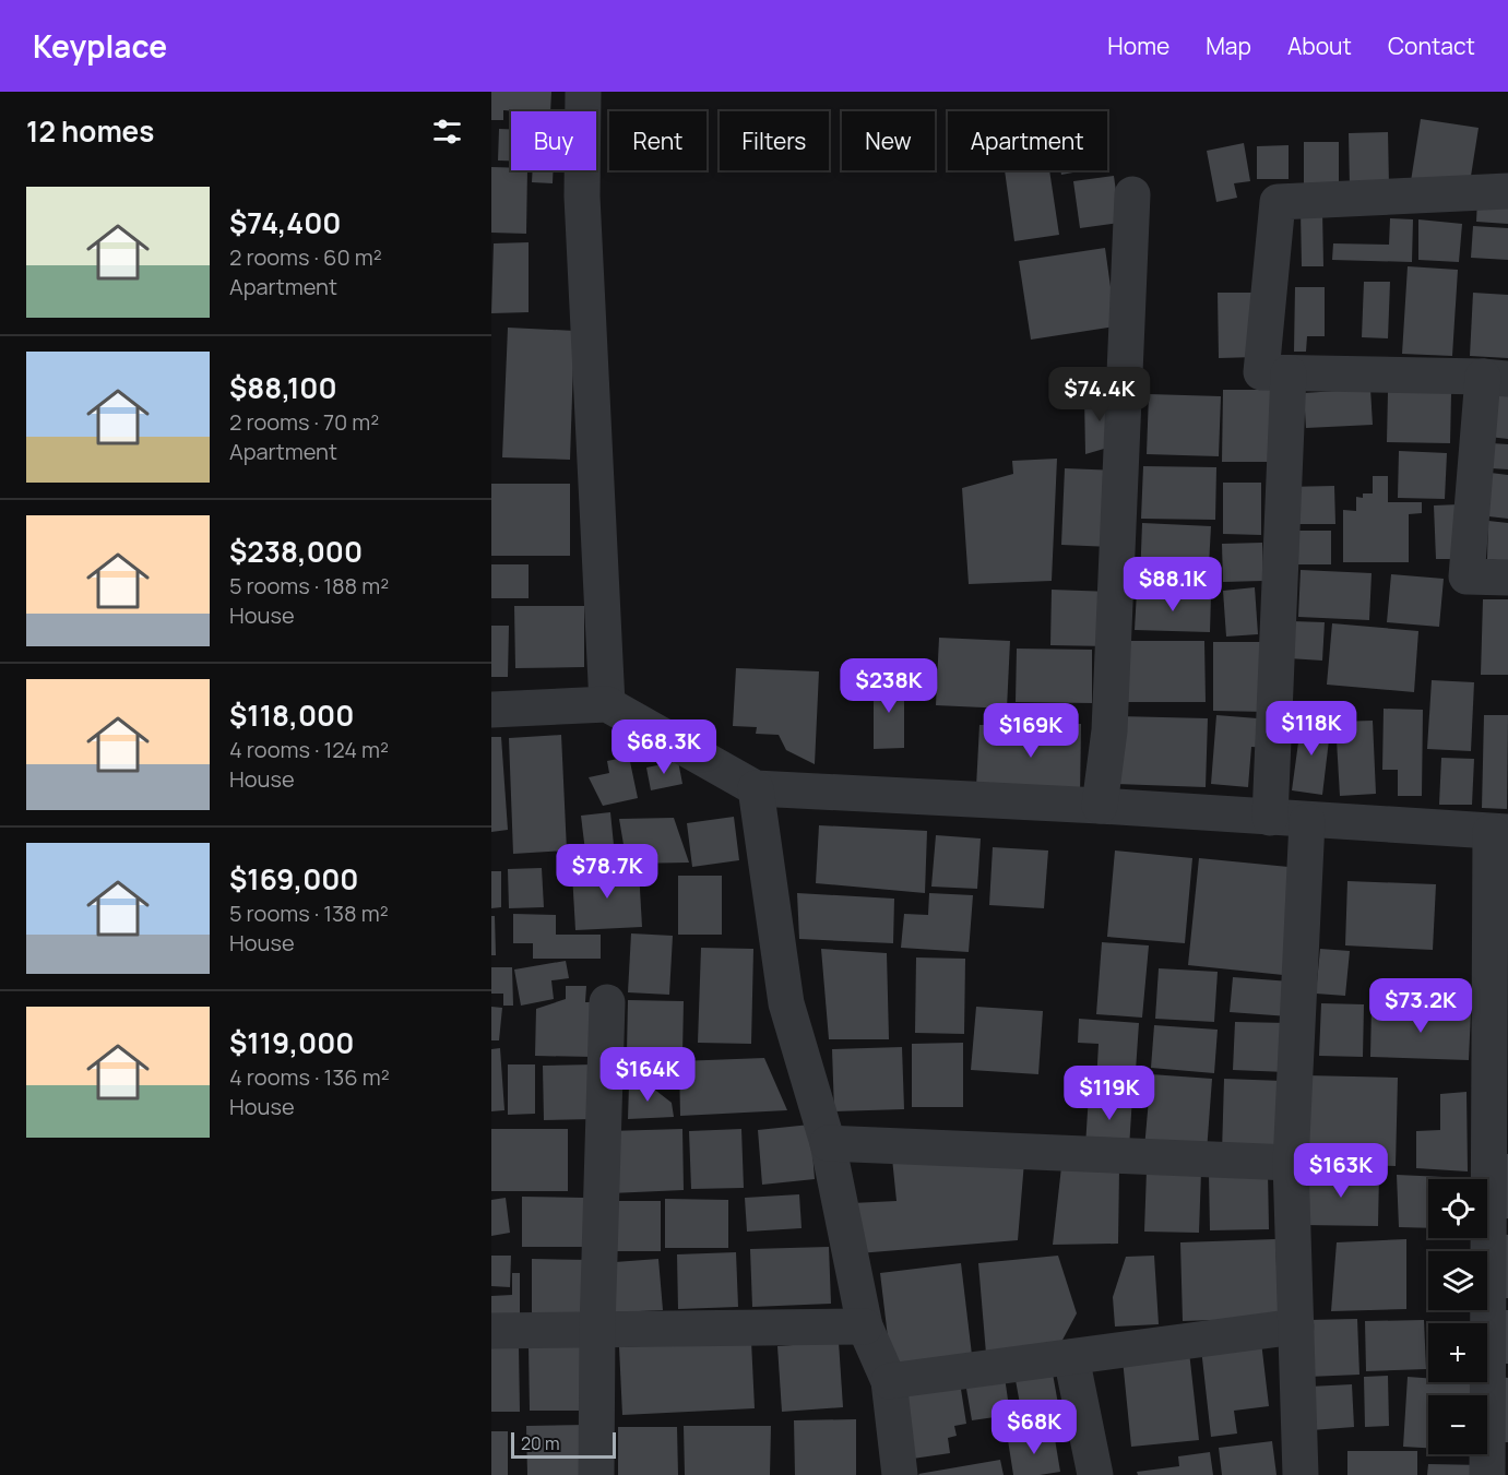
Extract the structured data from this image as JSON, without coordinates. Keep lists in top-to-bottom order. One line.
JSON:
{"scale_bar":"20 m","page":{"header":"Keyplace","nav":["Home","Map","About","Contact"],"heading":"12 homes","chip":["Buy","Rent","Filters","New","Apartment"],"list":[{"name":"$74,400","note":"2 rooms · 60 m² · Apartment"},{"name":"$88,100","note":"2 rooms · 70 m² · Apartment"},{"name":"$238,000","note":"5 rooms · 188 m² · House"},{"name":"$118,000","note":"4 rooms · 124 m² · House"},{"name":"$169,000","note":"5 rooms · 138 m² · House"},{"name":"$119,000","note":"4 rooms · 136 m² · House"}],"price":["$74.4K","$88.1K","$238K","$118K","$169K","$68.3K","$78.7K","$73.2K","$164K","$119K","$163K","$68K"],"map_buttons":["+","−"],"scale":"20 m"}}
